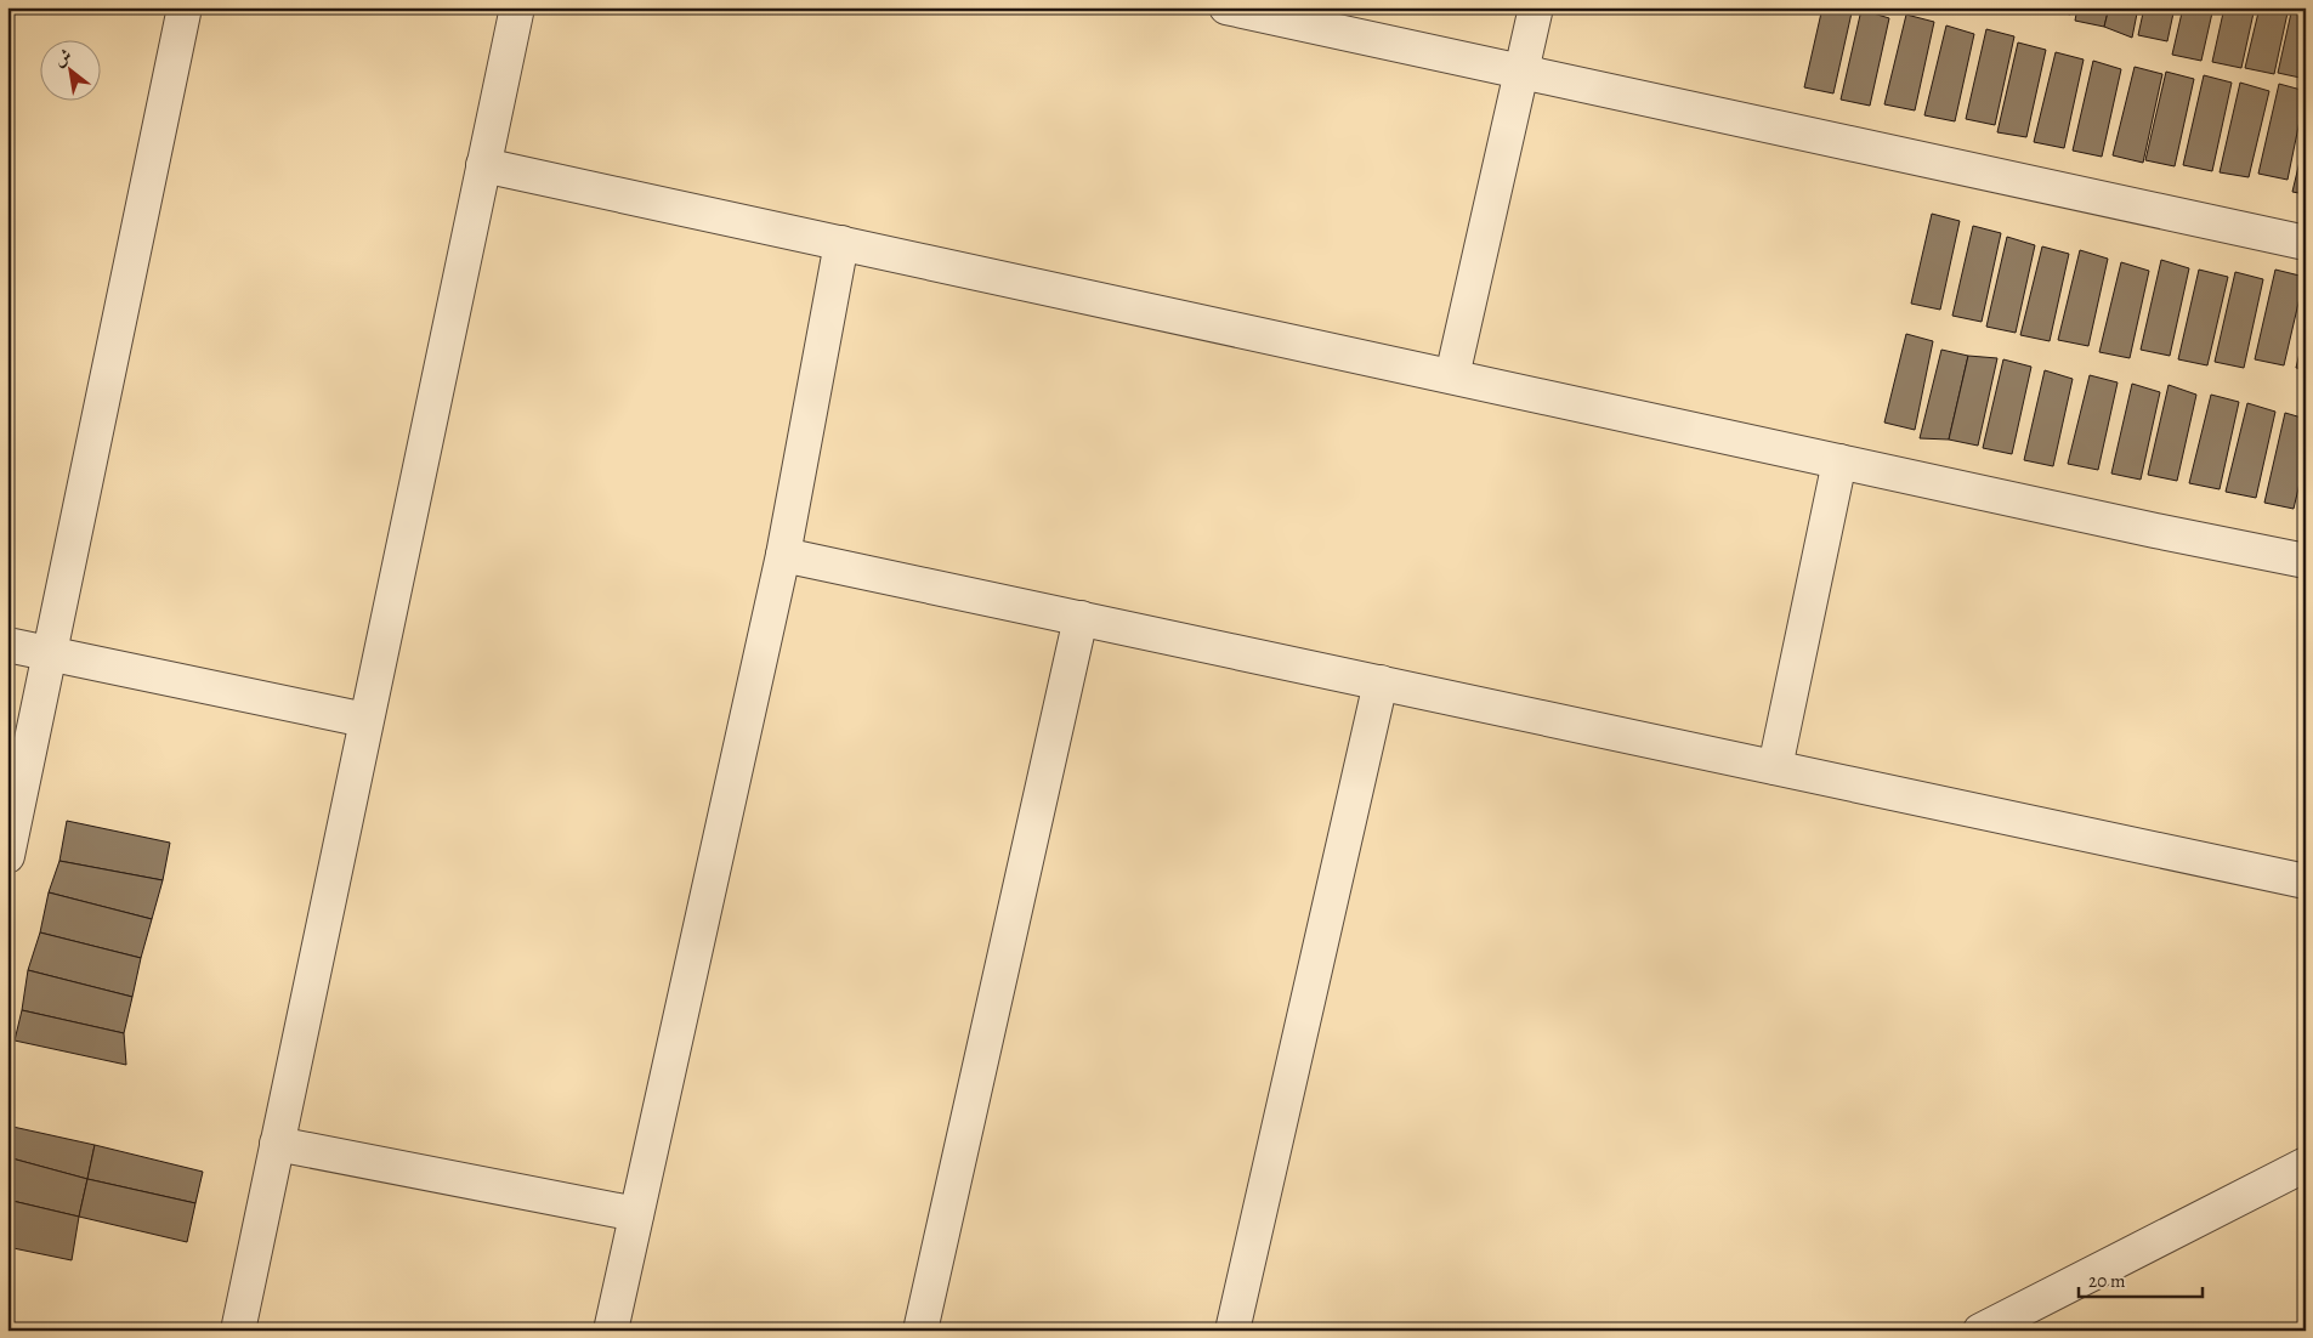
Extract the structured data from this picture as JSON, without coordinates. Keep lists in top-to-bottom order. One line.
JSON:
{"scale_bar":"20 m","north":"top left"}
